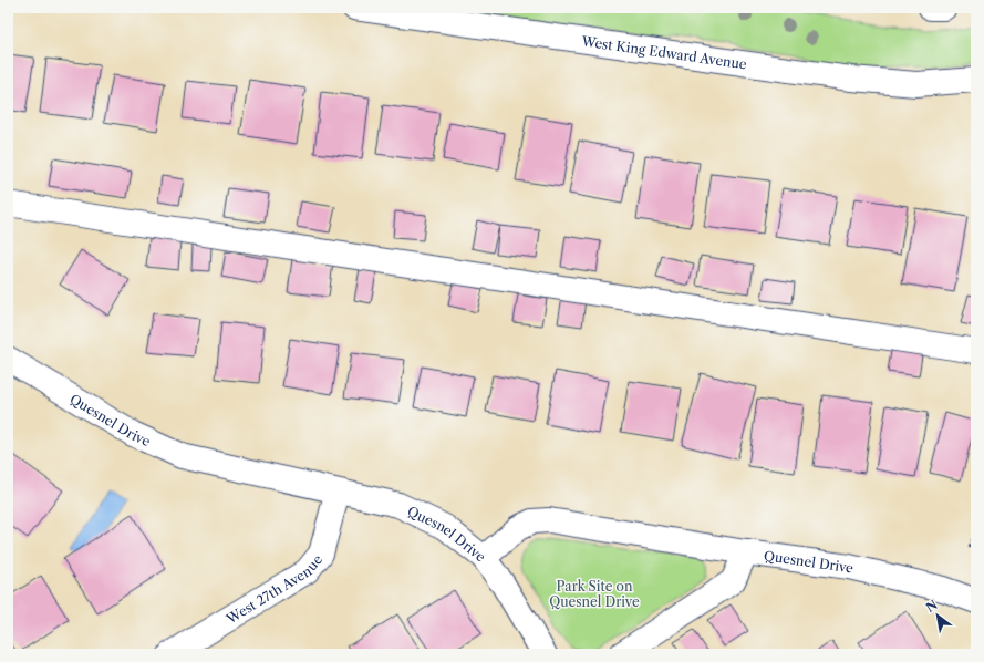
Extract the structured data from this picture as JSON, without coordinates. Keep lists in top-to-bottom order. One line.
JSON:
{"streets":{"street":["West King Edward Avenue","Quesnel Drive","West 27th Avenue"]},"crossings":[["Quesnel Drive","West 27th Avenue"]],"parks":["Park Site on Quesnel Drive"],"north":"top left"}
